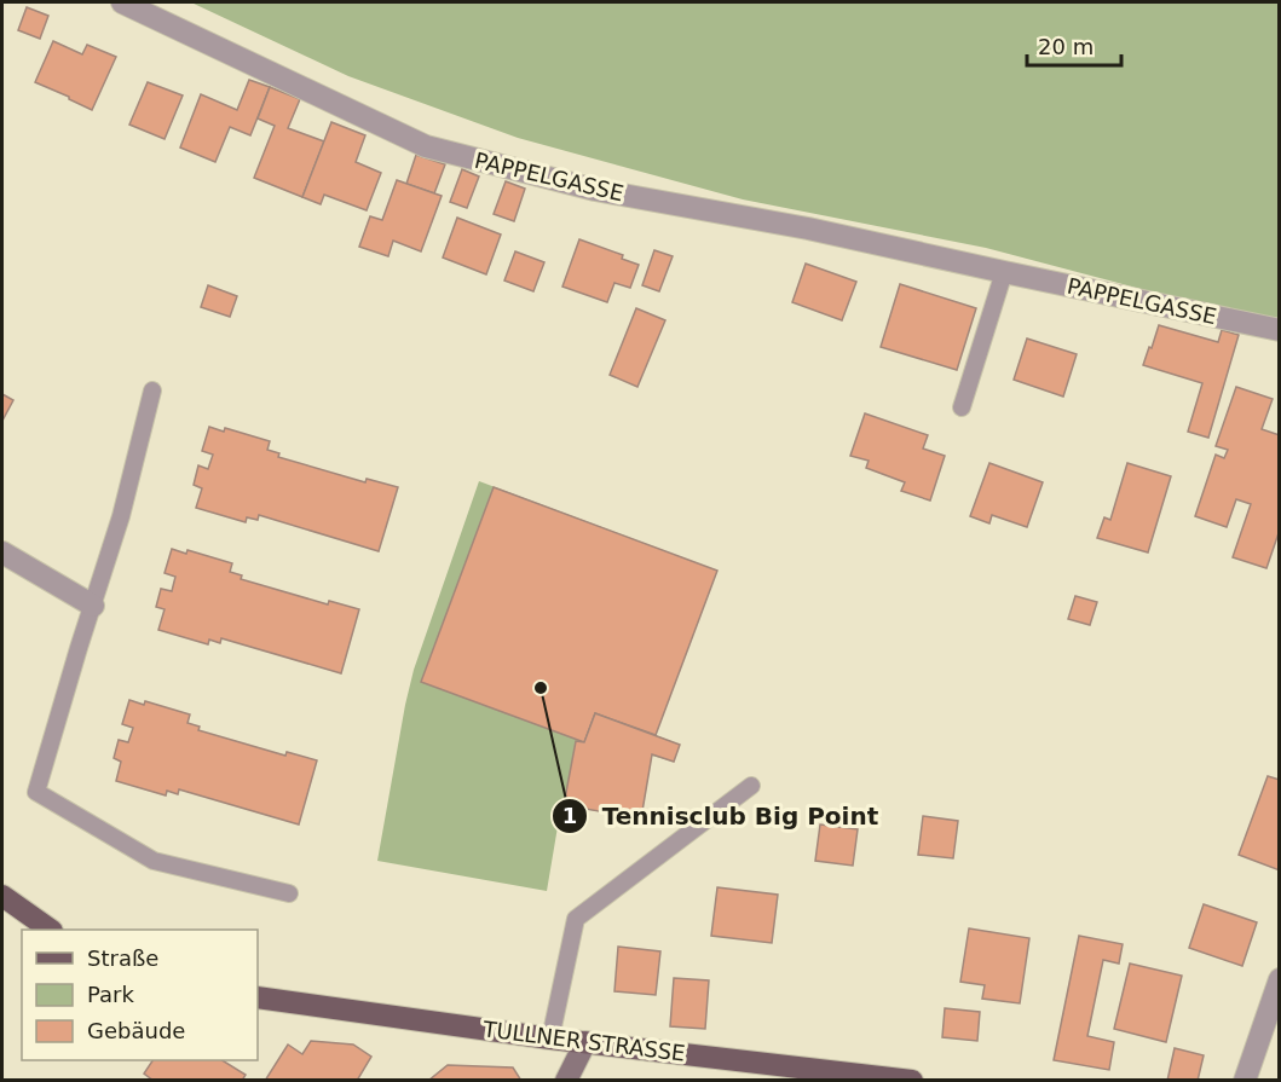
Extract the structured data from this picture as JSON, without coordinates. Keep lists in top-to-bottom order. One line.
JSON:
{"streets":{"main road":["TULLNER STRASSE"],"street":["PAPPELGASSE"]},"places":["Tennisclub Big Point"],"legend":["Straße","Park","Gebäude"],"scale_bar":"20 m"}
